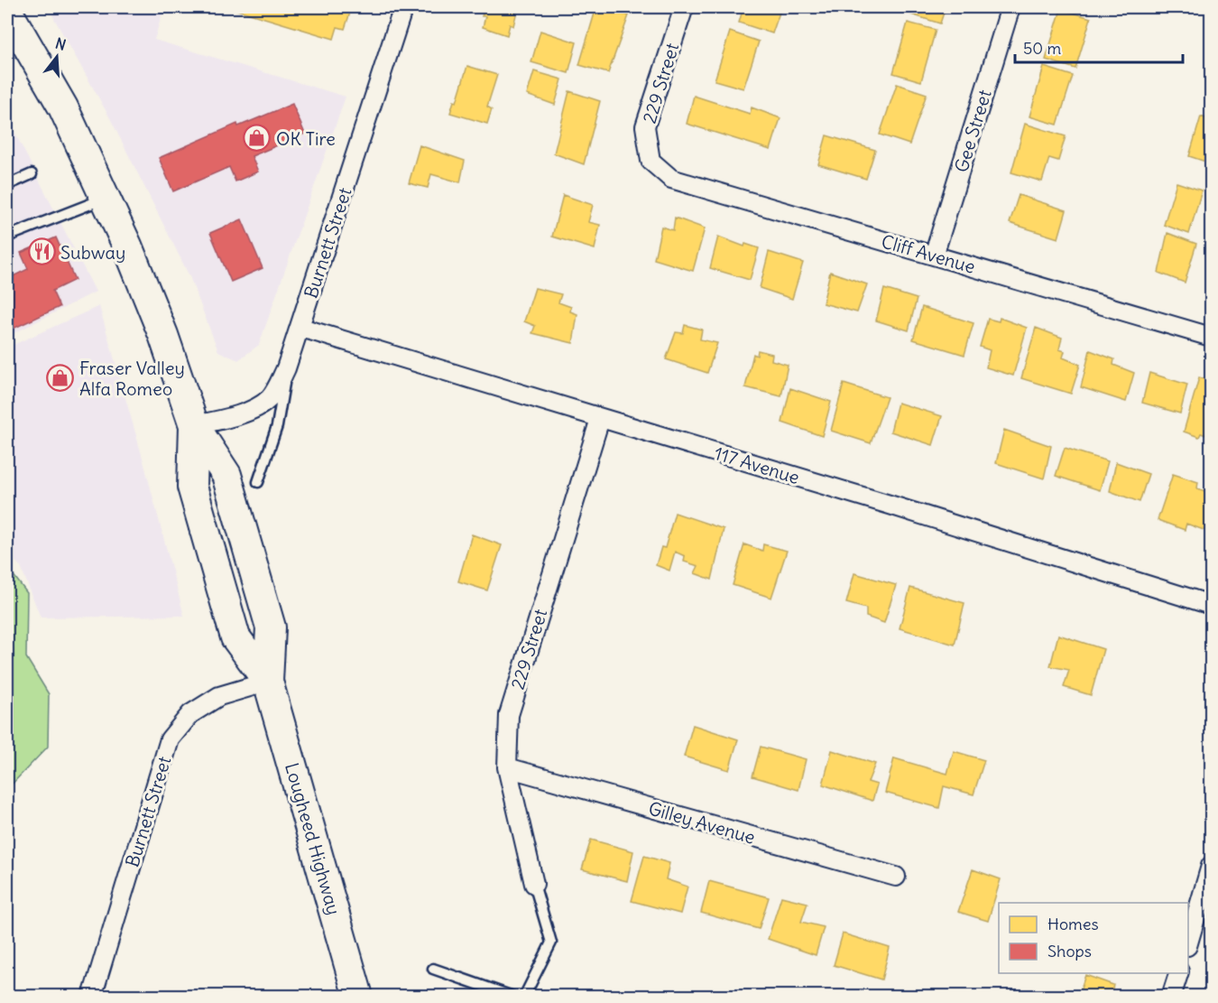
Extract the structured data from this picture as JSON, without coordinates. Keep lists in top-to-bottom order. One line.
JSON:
{"streets":{"main road":["Lougheed Highway"],"street":["229 Street","Gee Street","Burnett Street","Cliff Avenue","117 Avenue","Gilley Avenue"]},"crossings":[["229 Street","Cliff Avenue"],["229 Street","117 Avenue"],["229 Street","Gilley Avenue"],["Gee Street","Cliff Avenue"],["Burnett Street","117 Avenue"],["Burnett Street","Lougheed Highway"]],"places":{"shop":["OK Tire","Fraser Valley Alfa Romeo"],"restaurant":["Subway"]},"legend":["Homes","Shops"],"scale_bar":"50 m","north":"top"}
